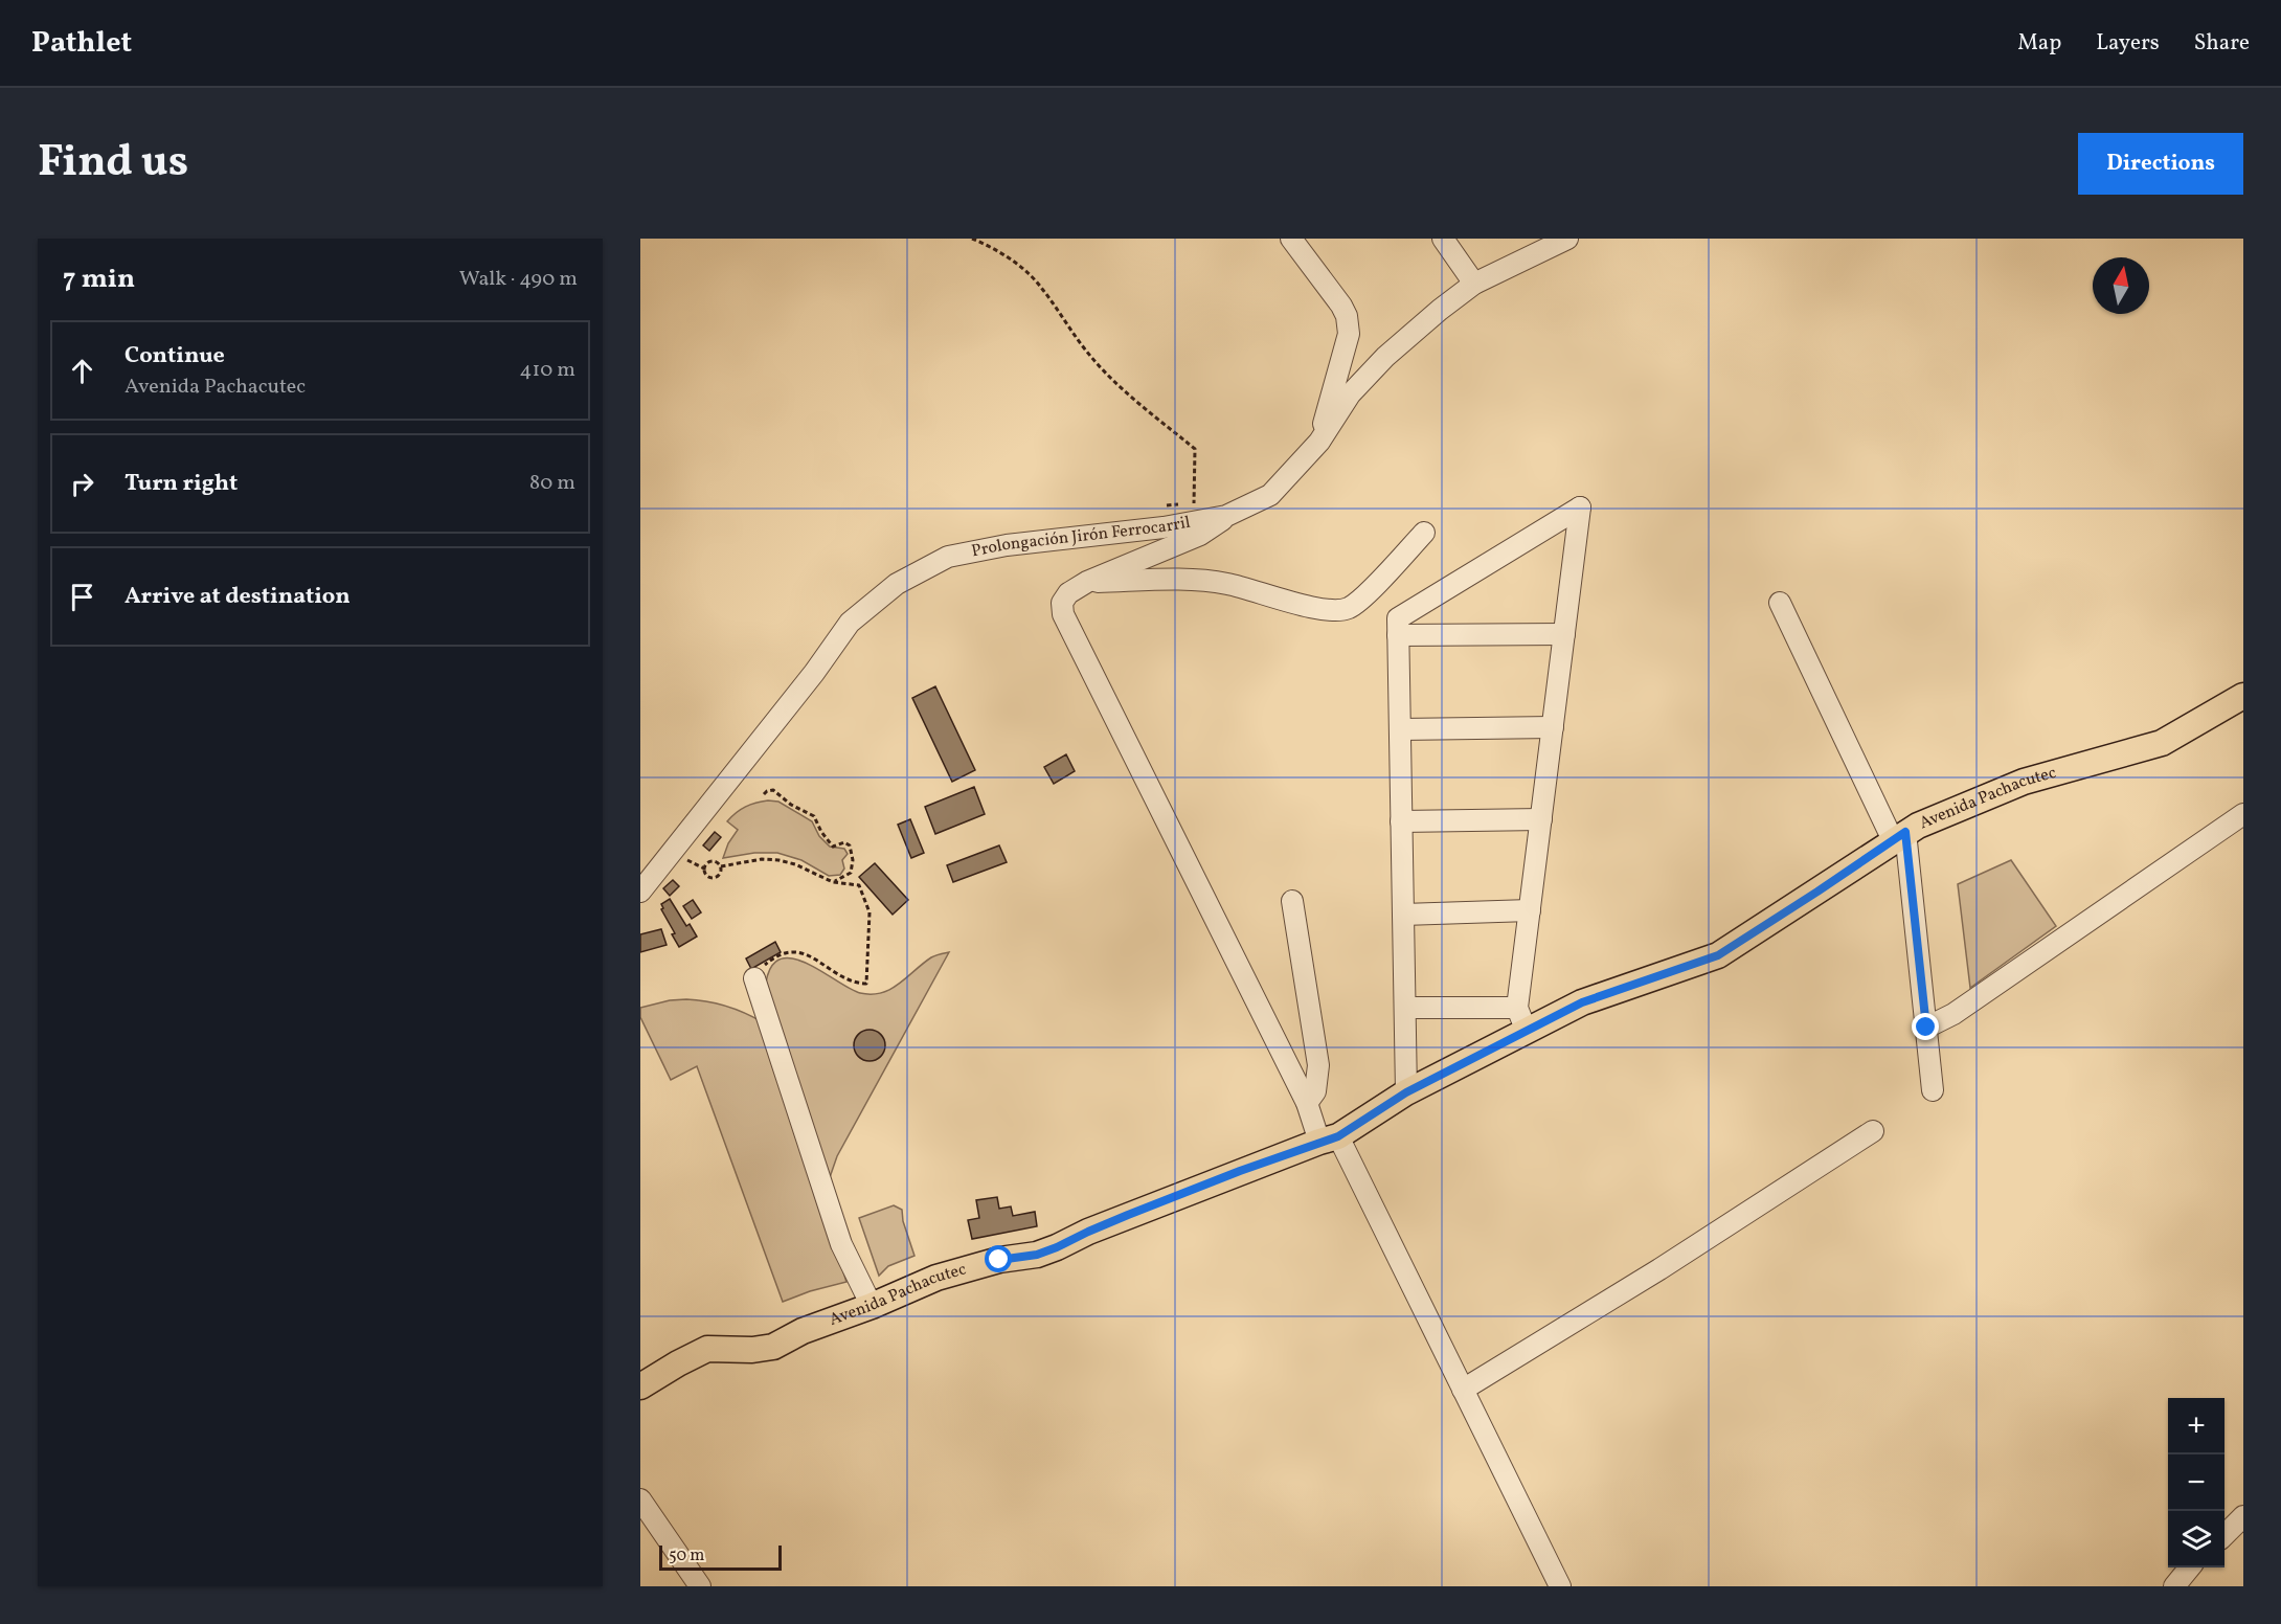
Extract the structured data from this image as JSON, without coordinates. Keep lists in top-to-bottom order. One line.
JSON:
{"streets":{"main road":["Avenida Pachacutec"],"street":["Prolongación Jirón Ferrocarril"]},"scale_bar":"50 m","north":"top","page":{"header":"Pathlet","nav":["Map","Layers","Share"],"title":"Find us","buttons":"Directions","heading":["7 min","Walk · 490 m"],"list":[["Continue","Avenida Pachacutec","410 m"],["Turn right","80 m"],"Arrive at destination"],"map_buttons":["+","−"],"scale":"50 m"}}
